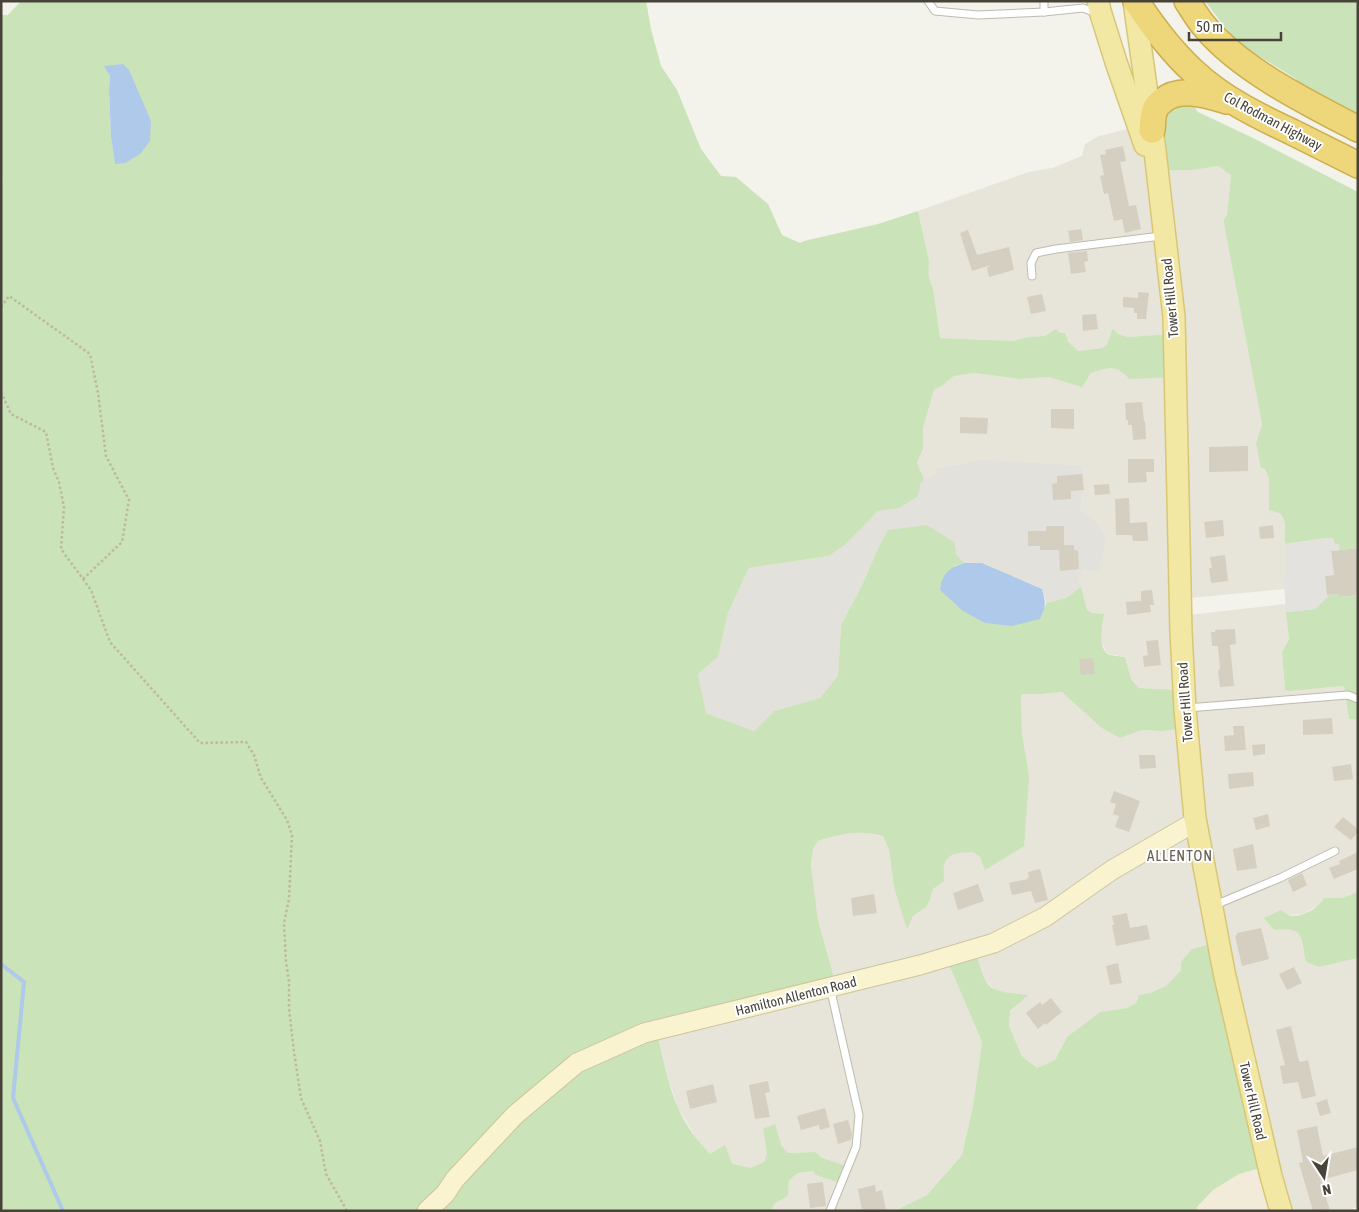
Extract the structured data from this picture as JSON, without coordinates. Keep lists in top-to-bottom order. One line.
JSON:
{"streets":{"highway":["Col Rodman Highway"],"main road":["Tower Hill Road"],"street":["Hamilton Allenton Road"]},"crossings":[["Col Rodman Highway","Tower Hill Road"],["Tower Hill Road","Hamilton Allenton Road"]],"districts":["ALLENTON"],"scale_bar":"50 m","north":"bottom"}
